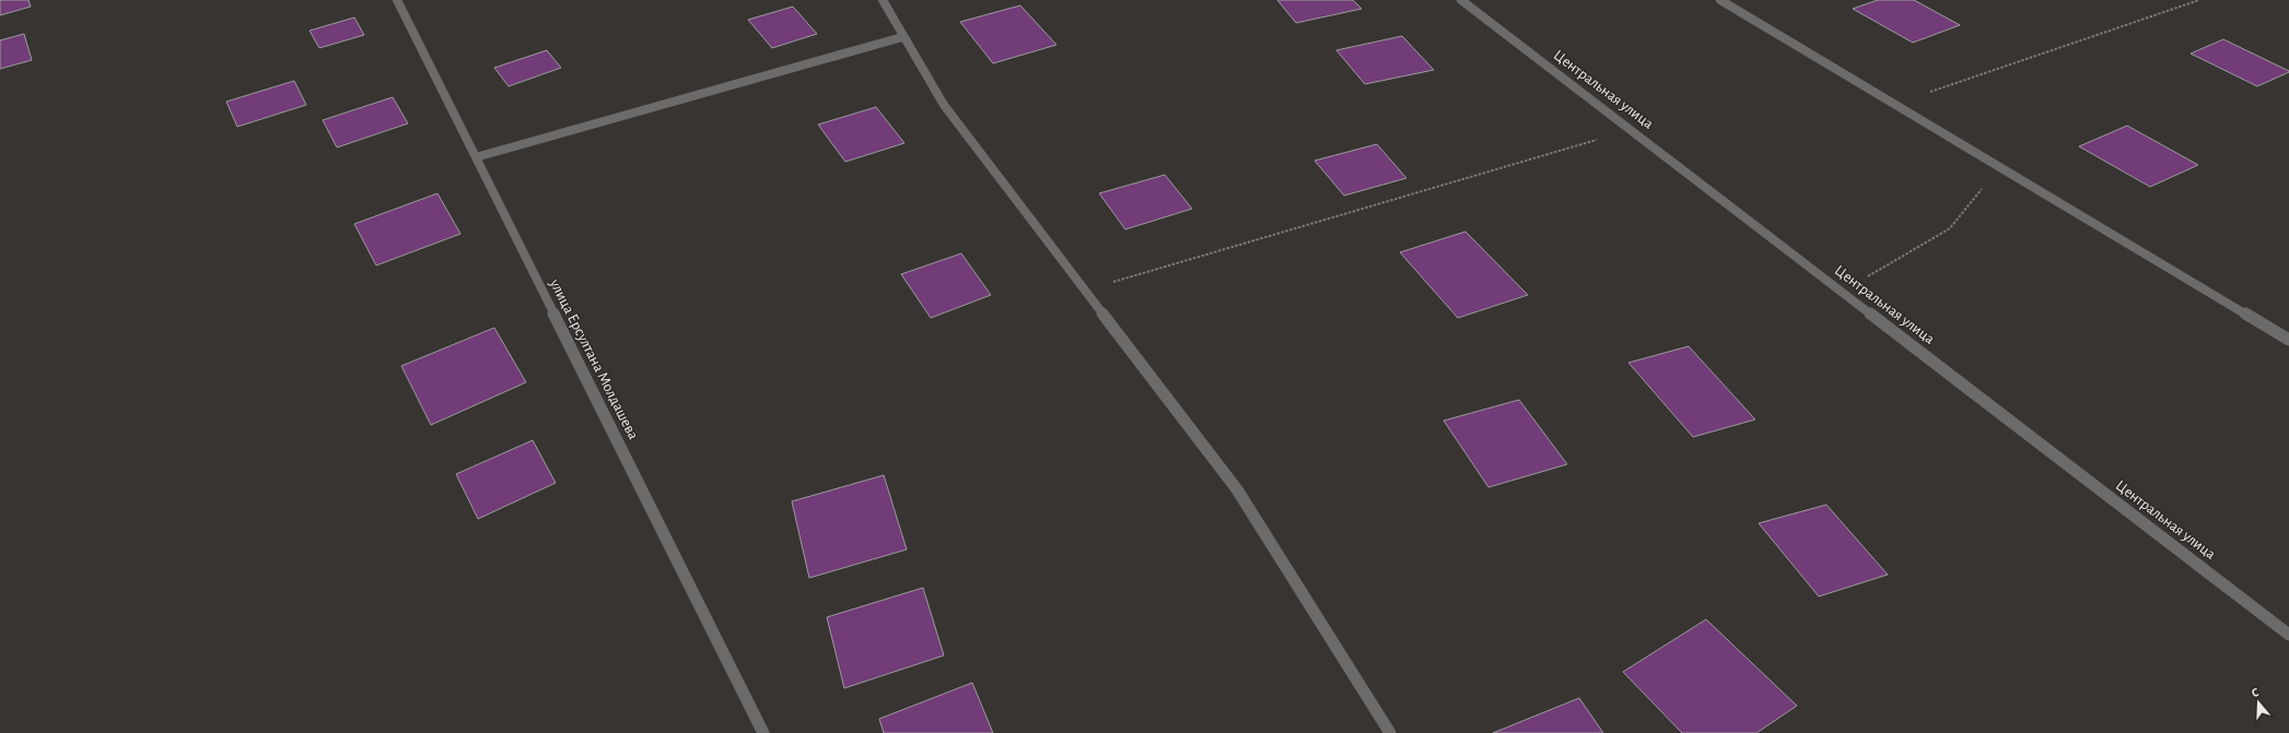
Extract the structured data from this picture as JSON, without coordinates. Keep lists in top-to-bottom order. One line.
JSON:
{"streets":{"street":["Центральная улица","улица Ерсултана Молдашева"]},"north":"top"}
